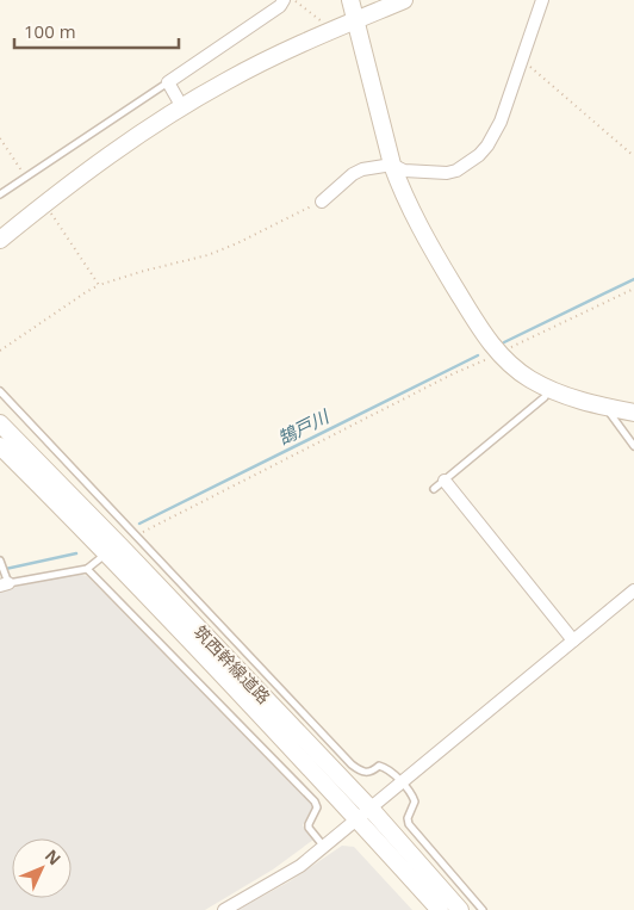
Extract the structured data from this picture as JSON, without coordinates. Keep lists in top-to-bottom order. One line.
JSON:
{"streets":{"street":["筑西幹線道路"]},"water":["鵠戸川"],"scale_bar":"100 m","north":"top right"}
